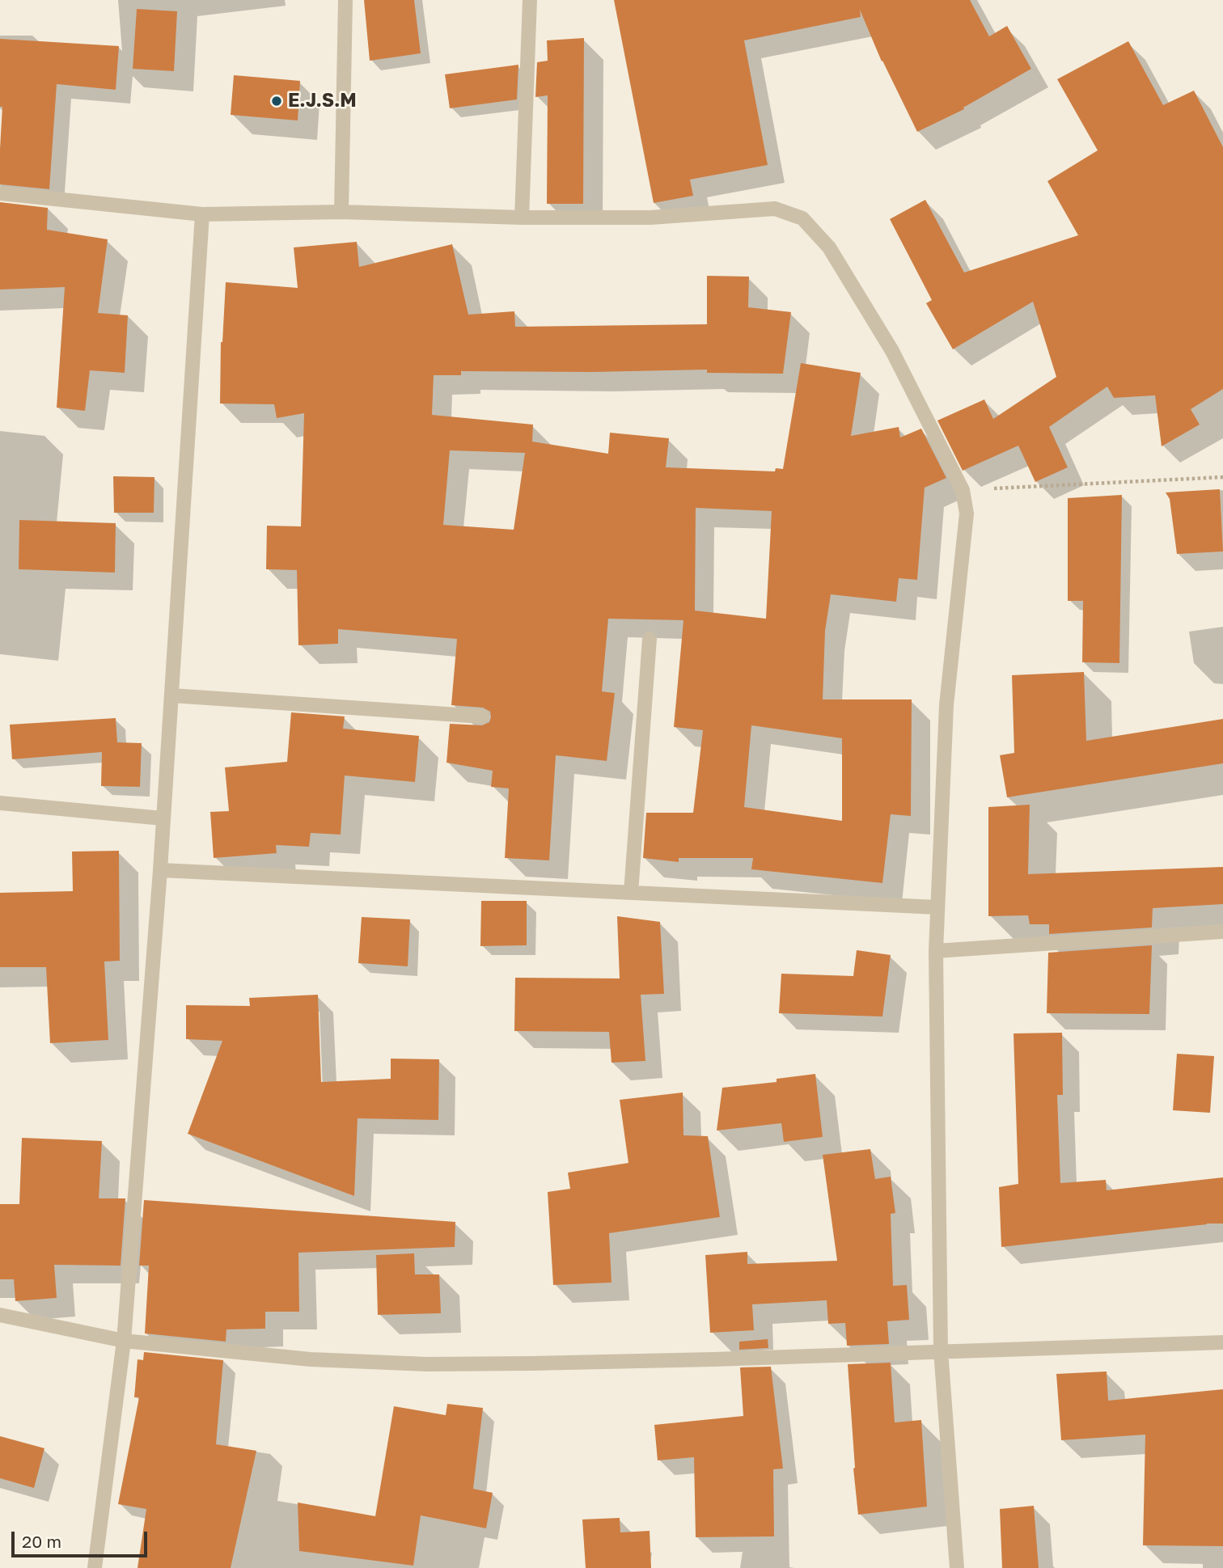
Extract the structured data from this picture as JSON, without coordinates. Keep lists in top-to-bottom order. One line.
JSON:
{"places":["E.J.S.M"],"scale_bar":"20 m"}
